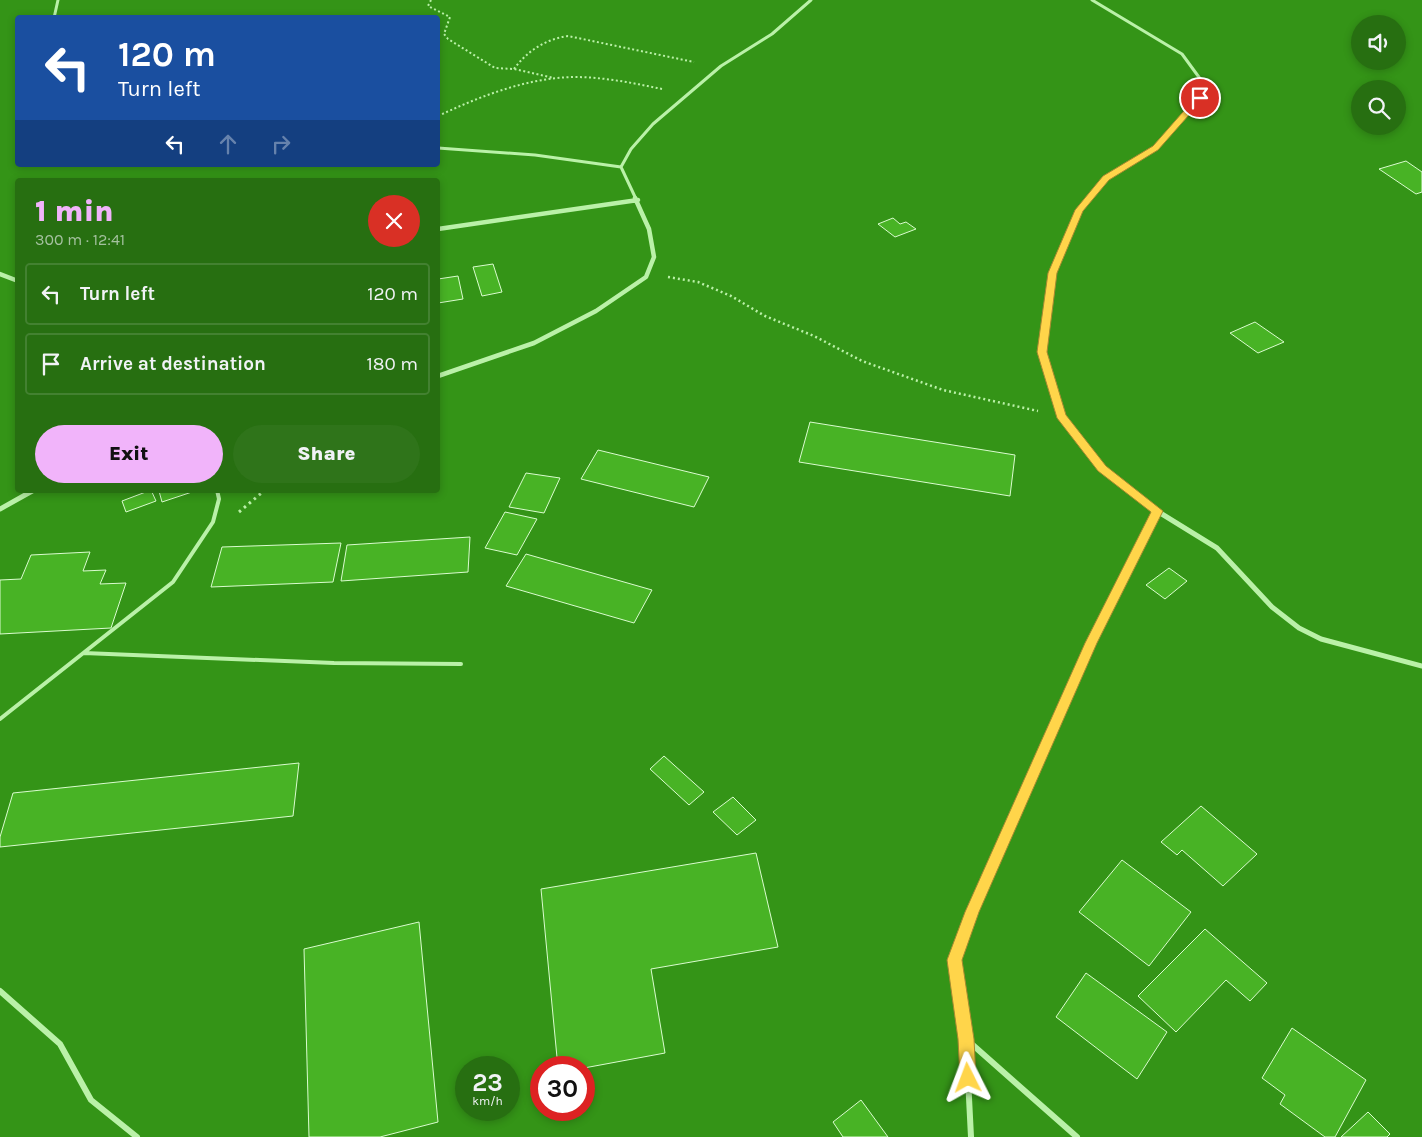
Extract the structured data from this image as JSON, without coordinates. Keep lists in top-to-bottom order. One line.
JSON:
{"page":{"turn":["120 m","Turn left"],"heading":["1 min","300 m · 12:41"],"list":[{"name":"Turn left","value":"120 m"},{"name":"Arrive at destination","value":"180 m"}],"buttons":["Exit","Share"],"speed":"23 km/h","limit":"30"}}
